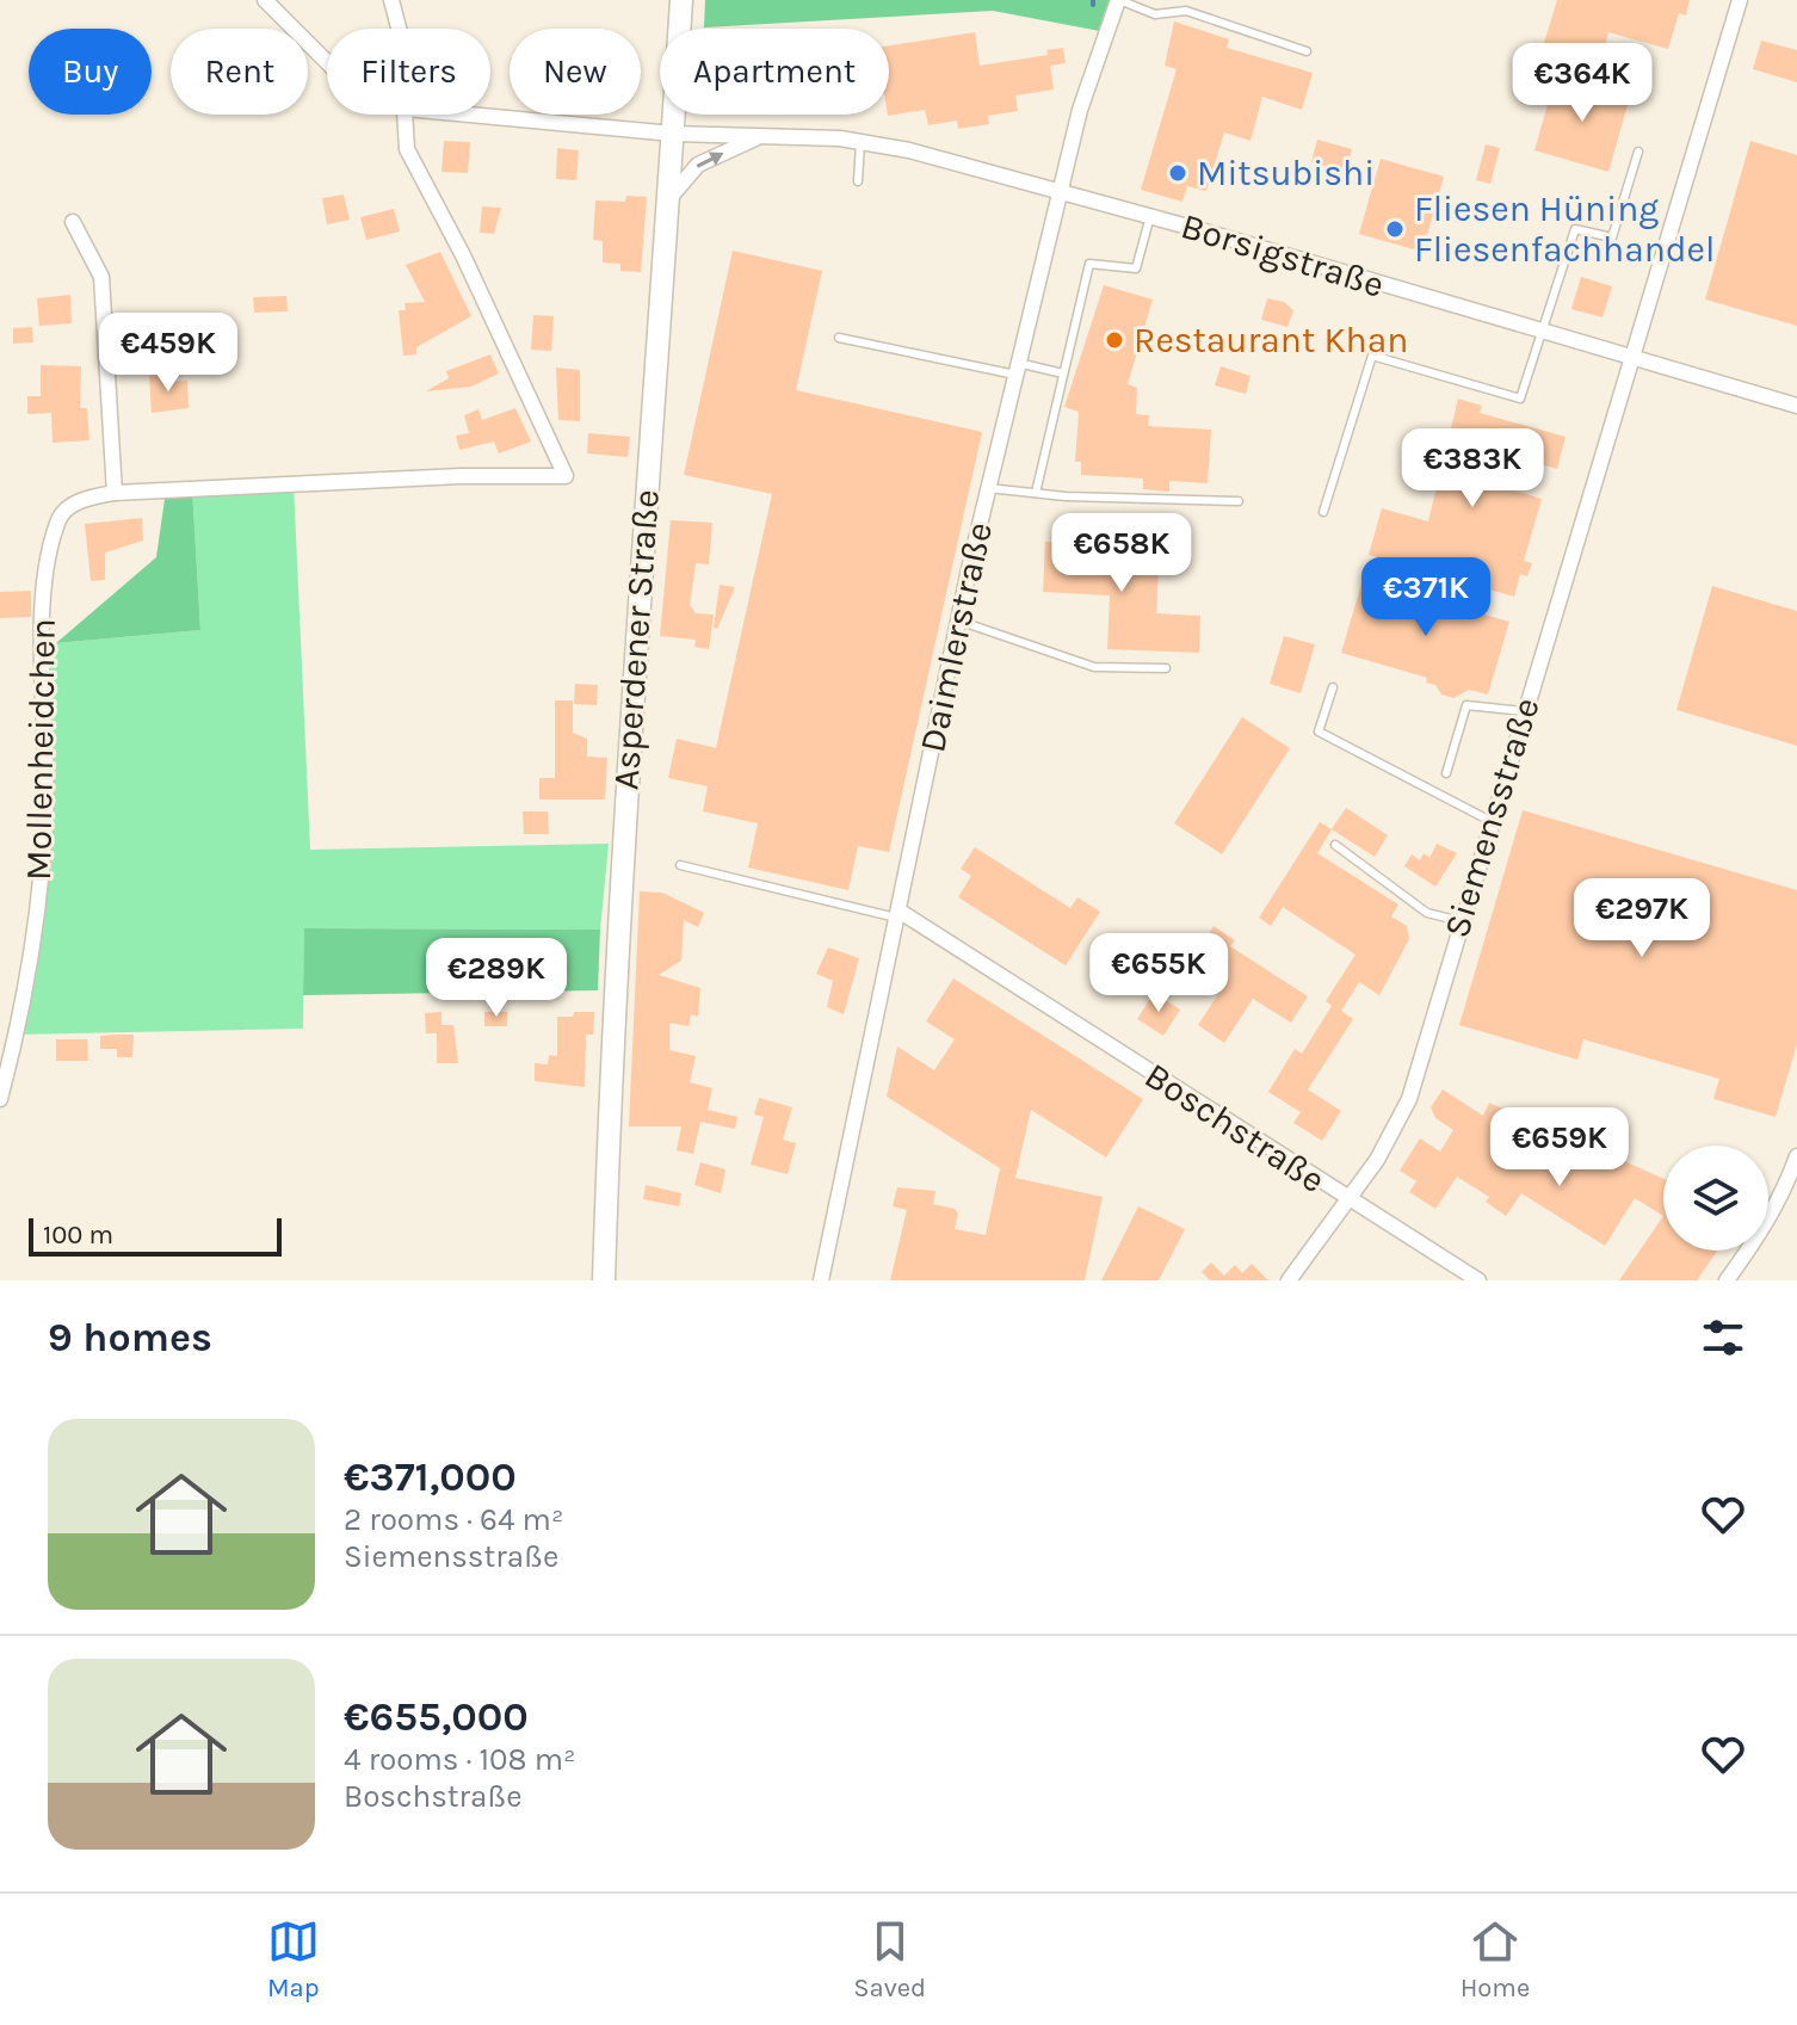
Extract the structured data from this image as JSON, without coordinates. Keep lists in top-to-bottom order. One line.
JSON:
{"streets":{"main road":["Asperdener Straße"],"street":["Borsigstraße","Daimlerstraße","Mollenheidchen","Siemensstraße","Boschstraße"]},"crossings":[["Borsigstraße","Daimlerstraße"],["Borsigstraße","Asperdener Straße"],["Borsigstraße","Siemensstraße"],["Daimlerstraße","Boschstraße"],["Siemensstraße","Boschstraße"]],"places":["Mitsubishi","Fliesen Hüning Fliesenfachhandel","Restaurant Khan"],"scale_bar":"100 m","page":{"chip":["Buy","Rent","Filters","New","Apartment"],"price":["€364K","€459K","€383K","€658K","€371K","€297K","€655K","€289K","€659K"],"scale":"100 m","heading":"9 homes","list":[{"name":"€371,000","note":"2 rooms · 64 m² · Siemensstraße"},{"name":"€655,000","note":"4 rooms · 108 m² · Boschstraße"}],"tabs":["Map","Saved","Home"]}}
